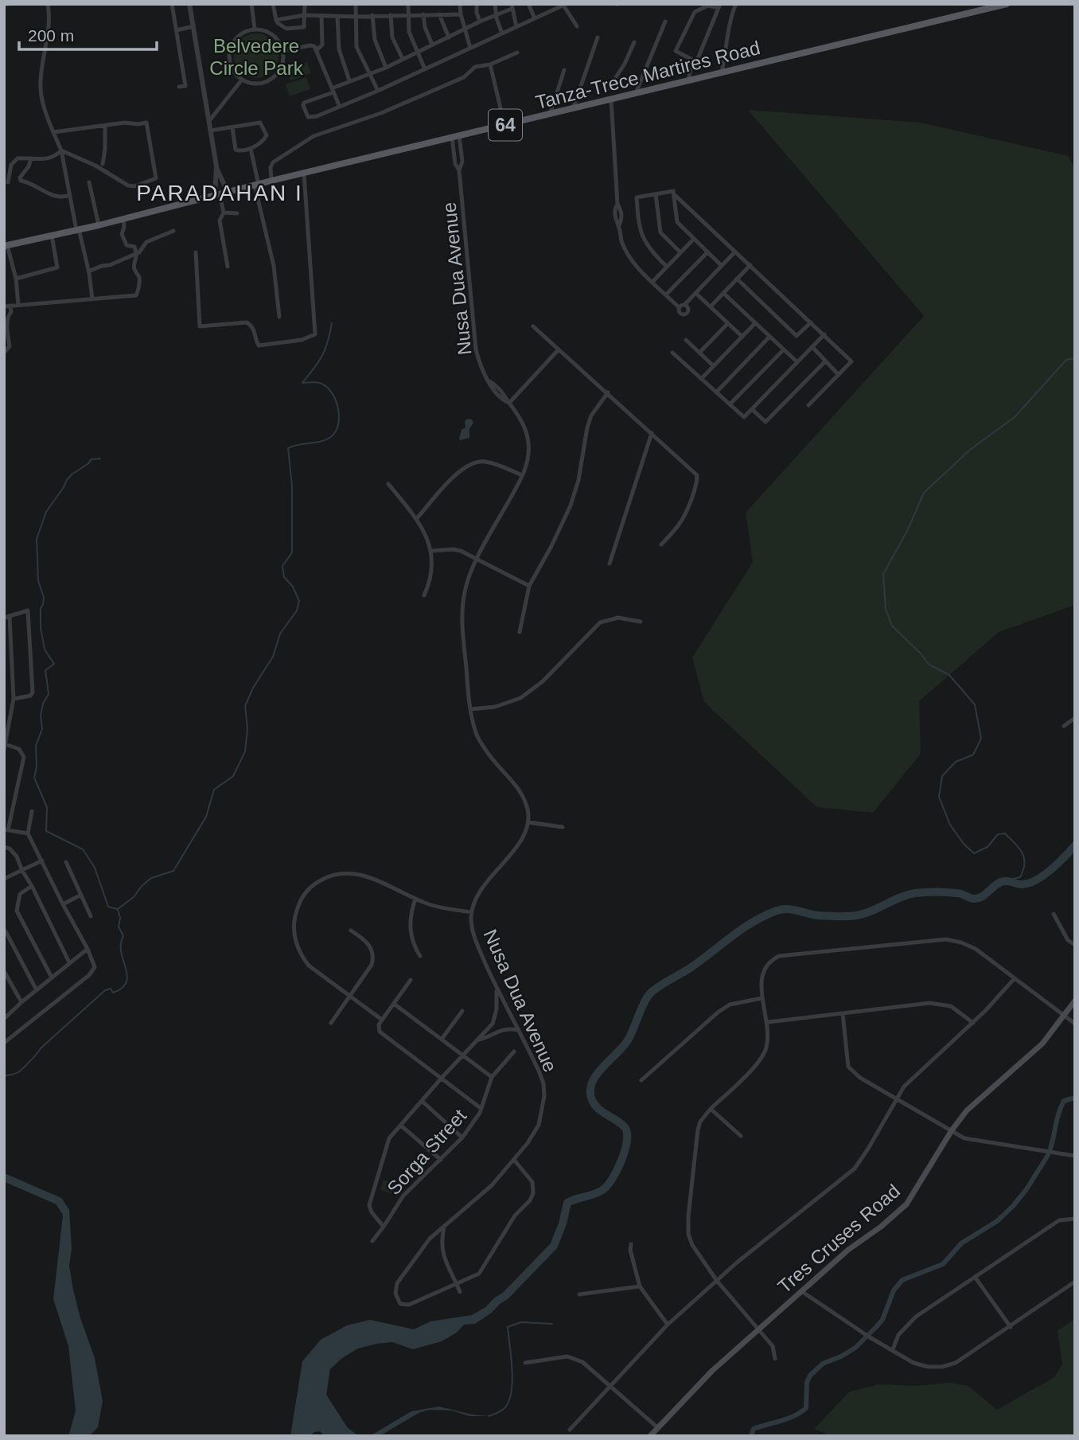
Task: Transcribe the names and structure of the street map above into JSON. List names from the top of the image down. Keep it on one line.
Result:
{"streets":{"main road":["Tanza-Trece Martires Road","64","Tres Cruses Road"],"street":["Nusa Dua Avenue","Sorga Street"]},"crossings":[["Tanza-Trece Martires Road","Nusa Dua Avenue"]],"districts":["PARADAHAN I"],"parks":["Belvedere Circle Park"],"scale_bar":"200 m"}
